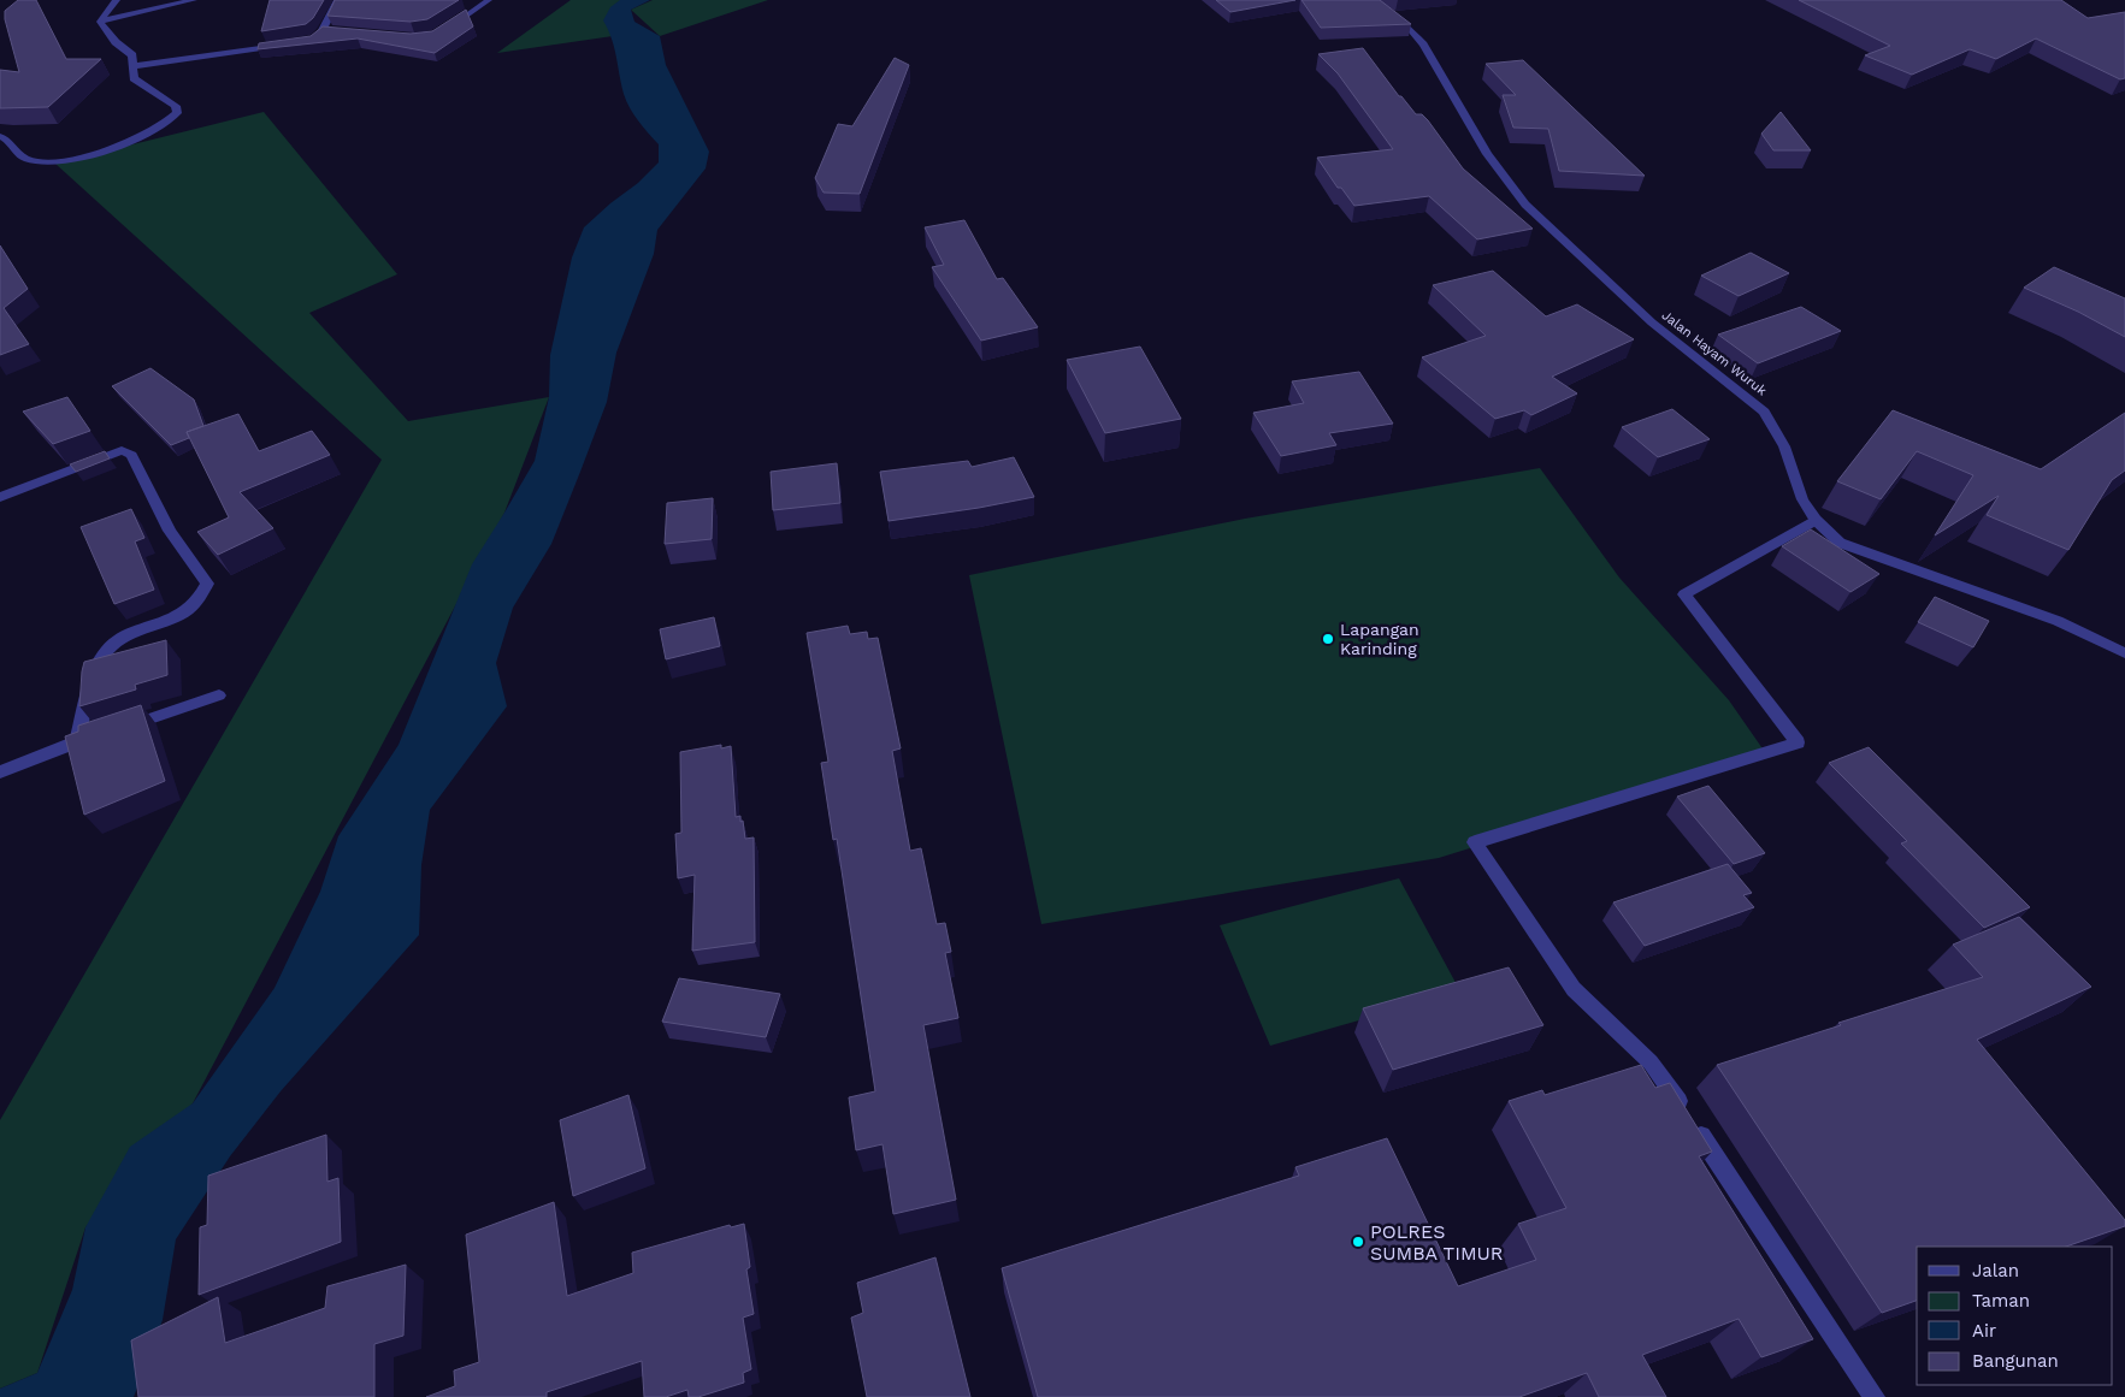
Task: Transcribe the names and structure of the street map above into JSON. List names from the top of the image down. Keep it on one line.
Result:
{"streets":{"street":["Jalan Hayam Wuruk"]},"places":["Lapangan Karinding","POLRES SUMBA TIMUR"],"legend":["Jalan","Taman","Air","Bangunan"]}
